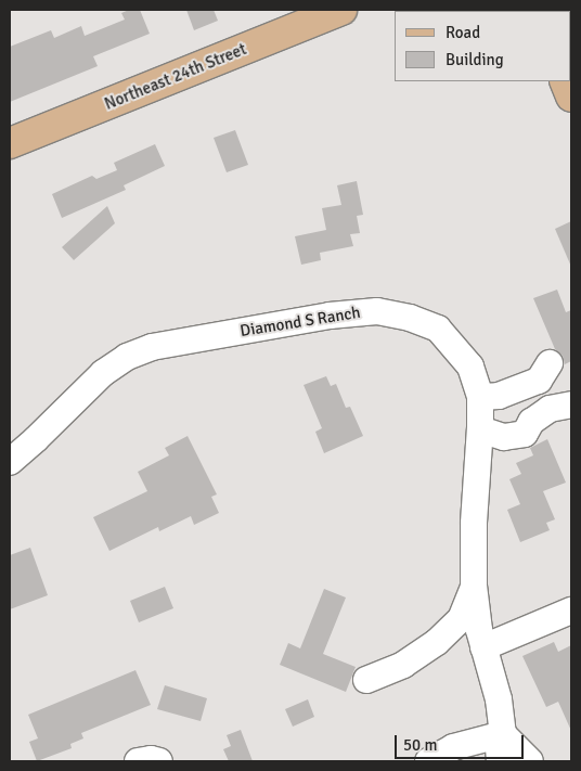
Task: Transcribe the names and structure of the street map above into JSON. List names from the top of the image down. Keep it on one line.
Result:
{"streets":{"main road":["Northeast 24th Street"],"street":["Diamond S Ranch"]},"legend":["Road","Building"],"scale_bar":"50 m"}
